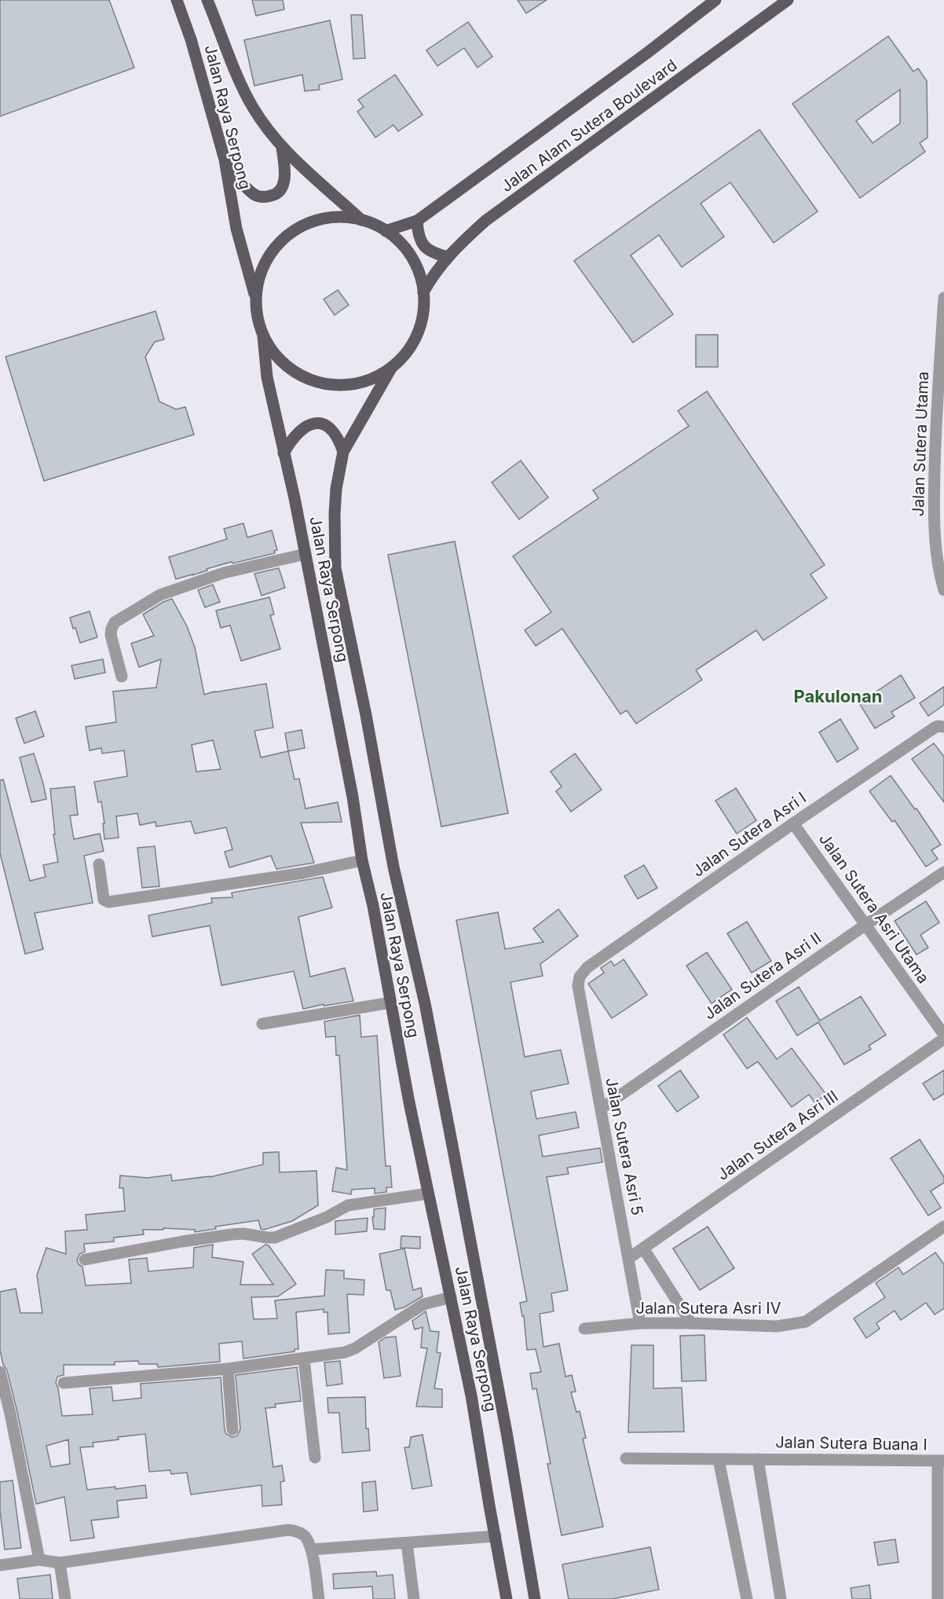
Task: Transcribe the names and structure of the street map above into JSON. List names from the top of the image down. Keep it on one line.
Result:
{"streets":{"main road":["Jalan Raya Serpong","Jalan Alam Sutera Boulevard"],"street":["Jalan Sutera Utama","Jalan Sutera Asri I","Jalan Sutera Asri Utama","Jalan Sutera Asri II","Jalan Sutera Asri III","Jalan Sutera Asri 5","Jalan Sutera Asri IV","Jalan Sutera Buana I"]},"crossings":[["Jalan Raya Serpong","Jalan Alam Sutera Boulevard"],["Jalan Sutera Asri I","Jalan Sutera Asri Utama"],["Jalan Sutera Asri I","Jalan Sutera Asri 5"],["Jalan Sutera Asri Utama","Jalan Sutera Asri II"],["Jalan Sutera Asri Utama","Jalan Sutera Asri III"],["Jalan Sutera Asri II","Jalan Sutera Asri 5"],["Jalan Sutera Asri III","Jalan Sutera Asri 5"],["Jalan Sutera Asri 5","Jalan Sutera Asri IV"]],"districts":["Pakulonan"]}
